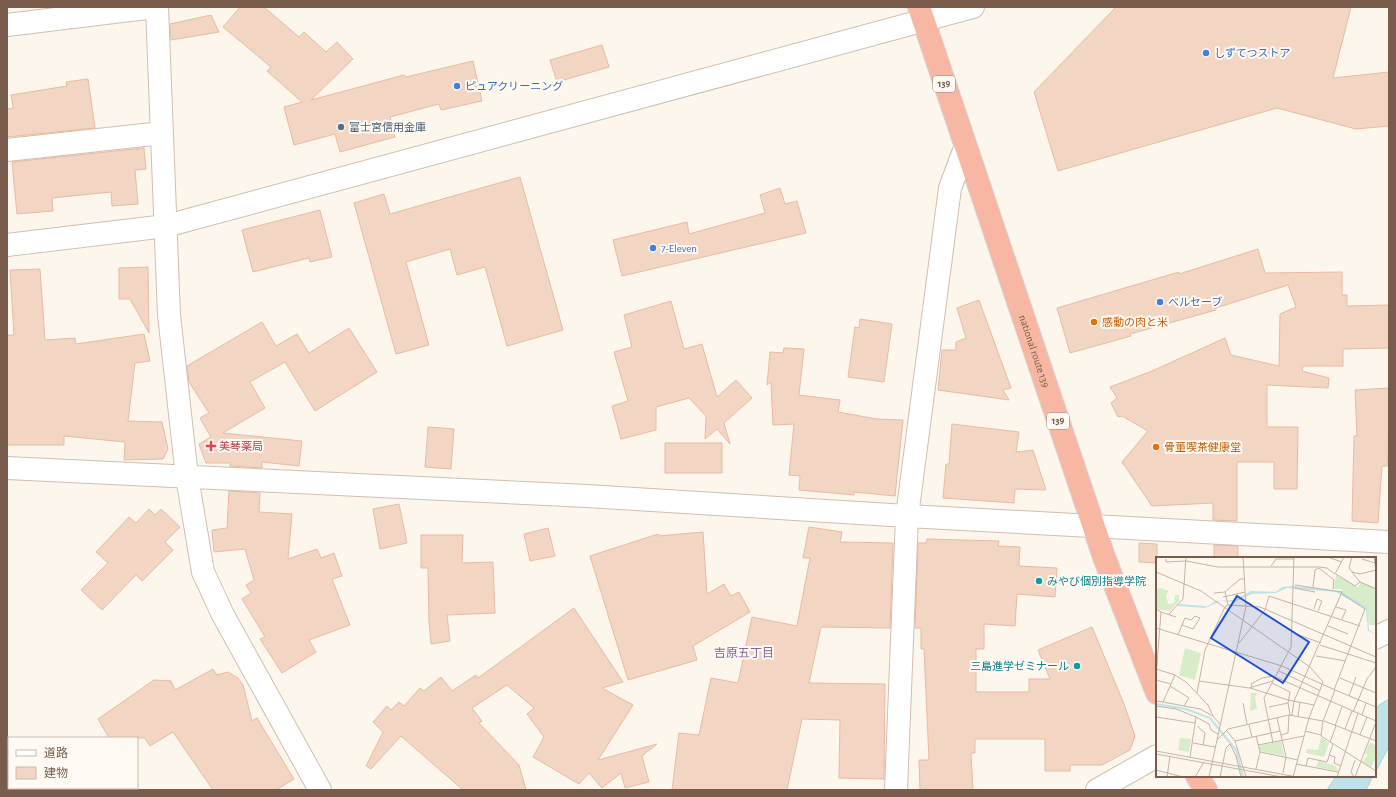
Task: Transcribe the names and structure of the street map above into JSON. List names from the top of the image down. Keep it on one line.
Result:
{"streets":{"highway":["139","national route 139"]},"districts":["吉原五丁目"],"places":{"other":["しずてつストア","ピュアクリーニング","富士宮信用金庫","7-Eleven","ベルセーブ","感動の肉と米","骨董喫茶健康堂","みやび個別指導学院","三島進学ゼミナール"],"health":["美琴薬局"]},"legend":["道路","建物"]}
